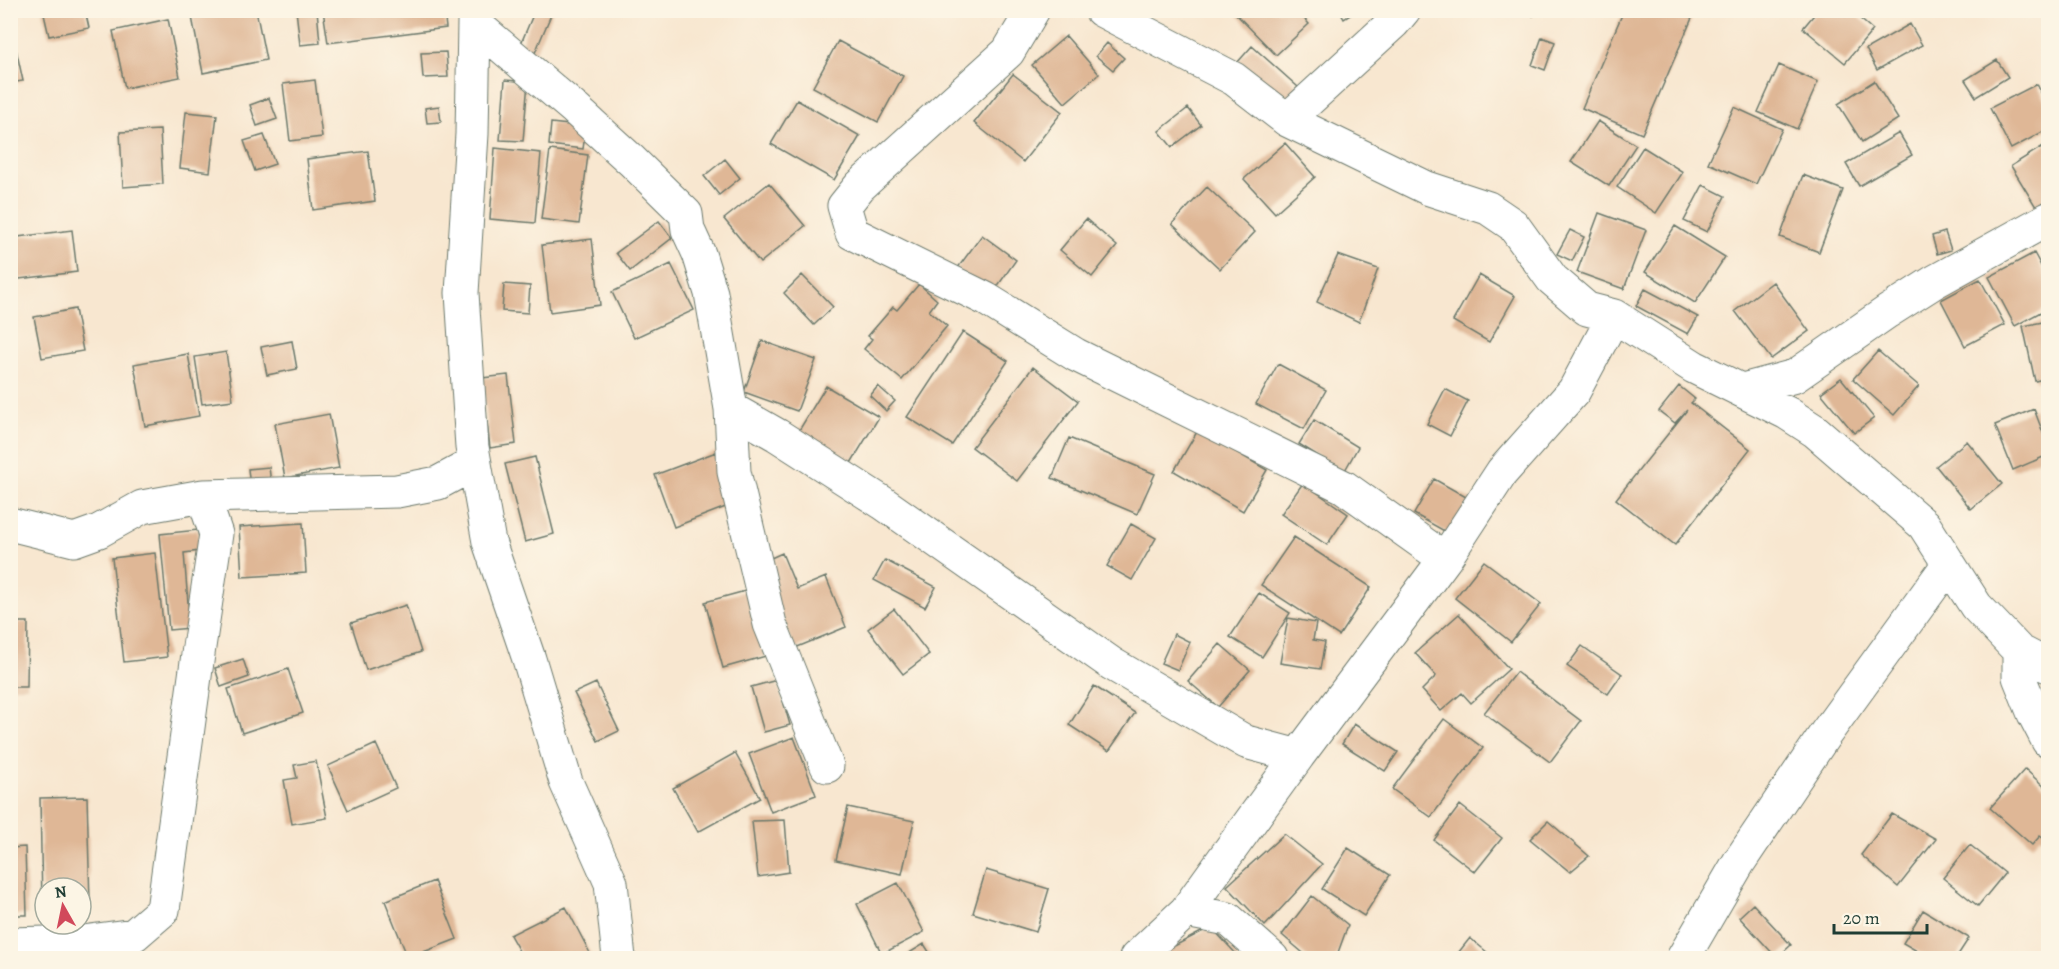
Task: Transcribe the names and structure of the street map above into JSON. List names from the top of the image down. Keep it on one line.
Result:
{"scale_bar":"20 m","north":"top"}
